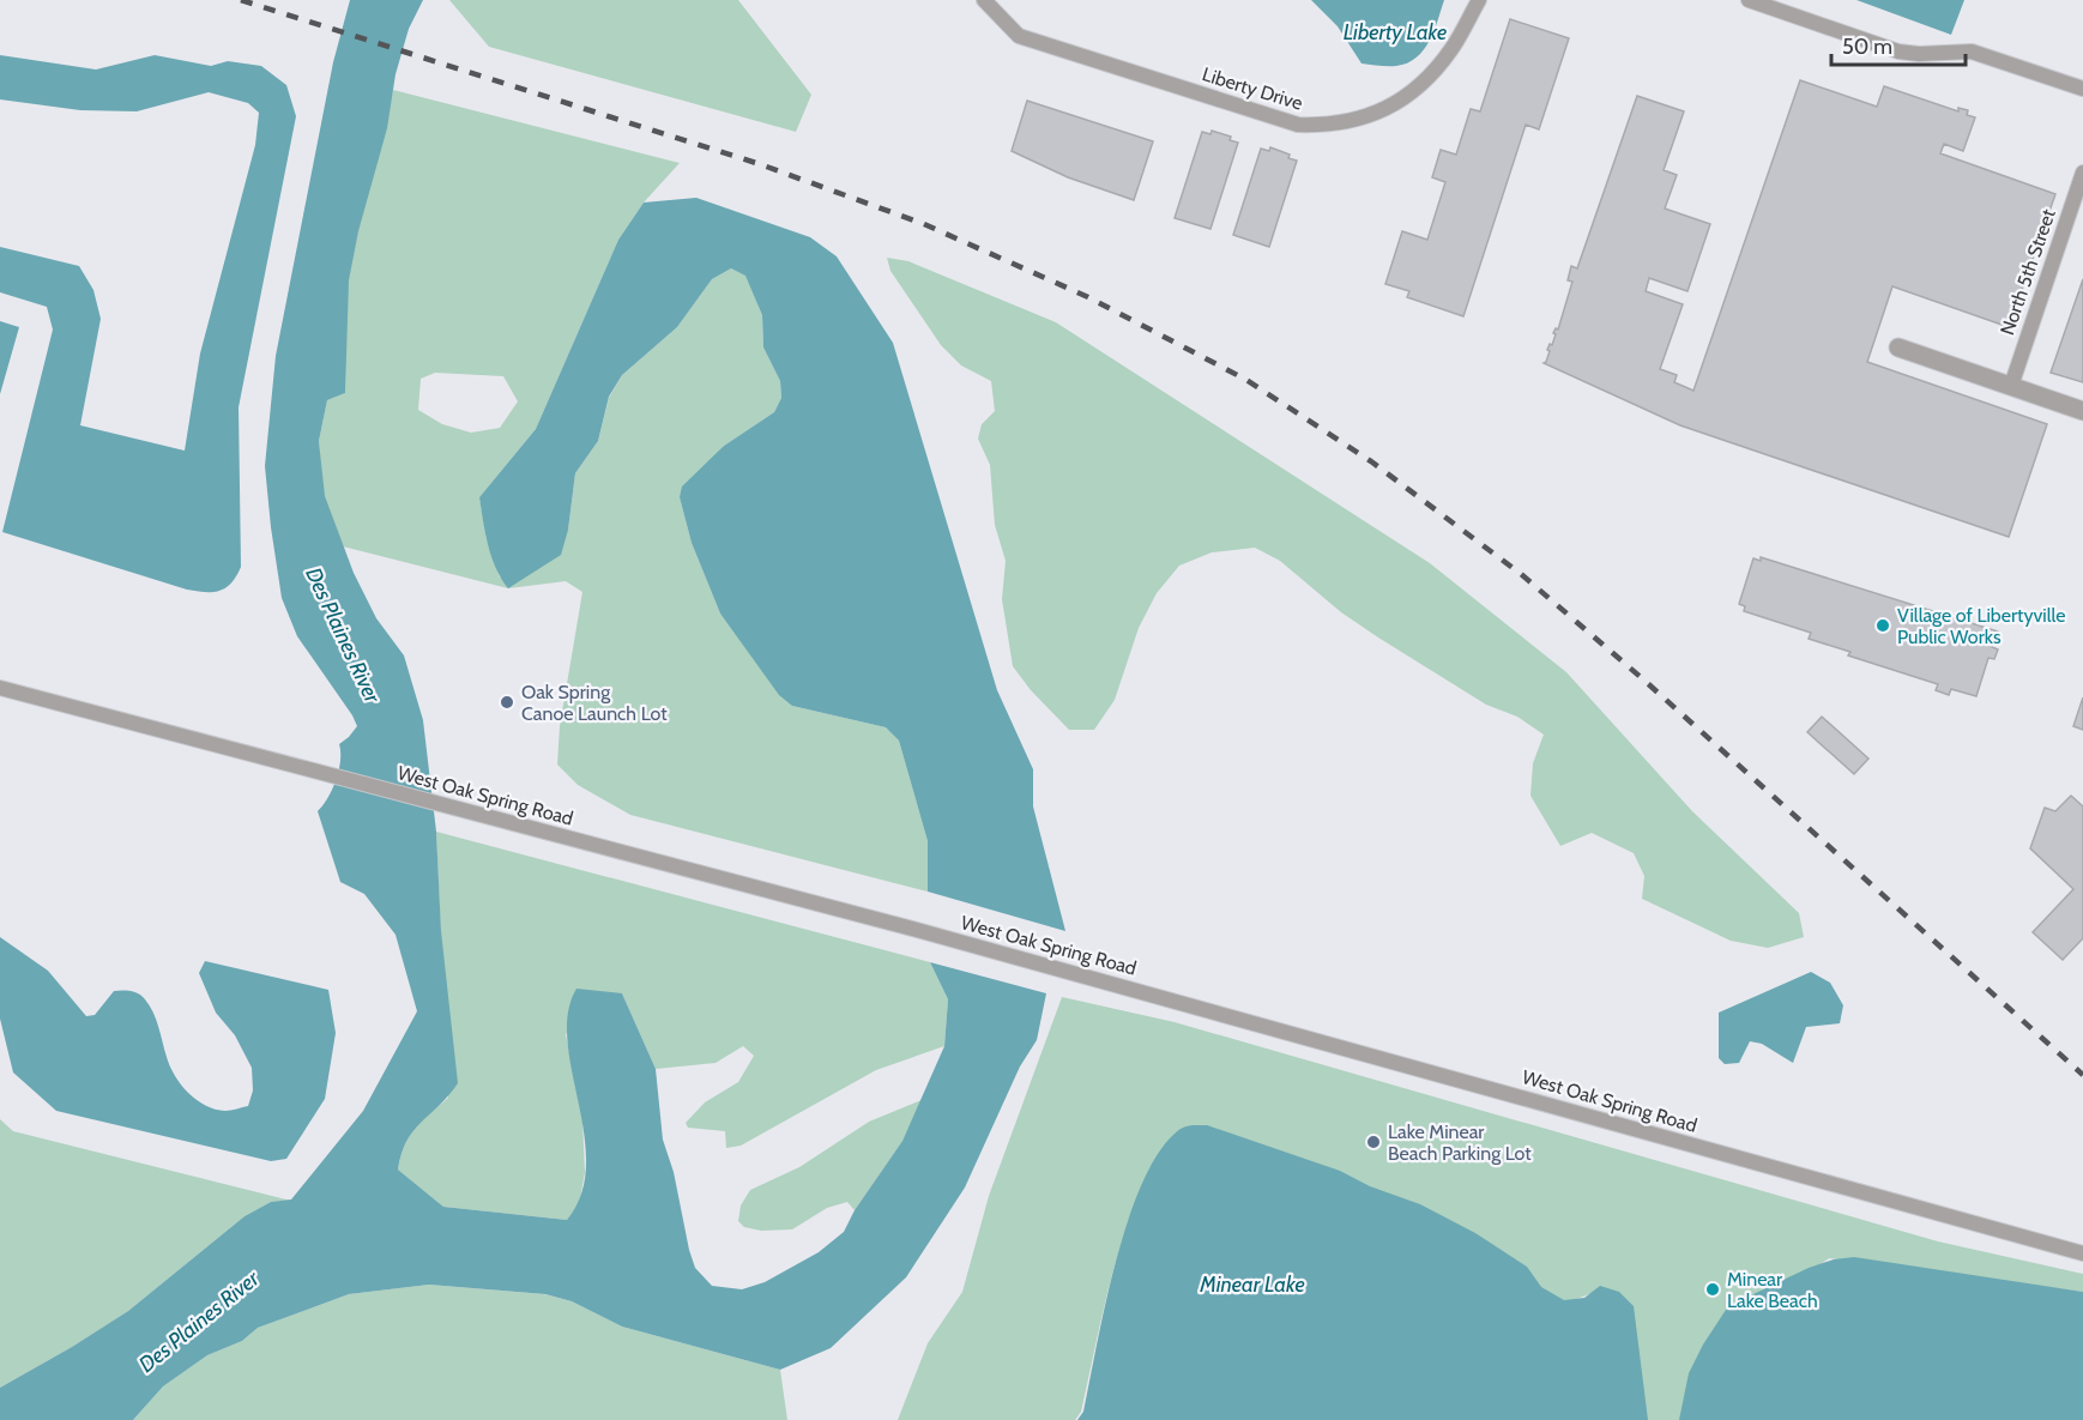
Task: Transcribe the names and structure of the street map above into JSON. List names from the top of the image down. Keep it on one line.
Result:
{"streets":{"street":["Liberty Drive","North 5th Street","West Oak Spring Road"]},"water":["Liberty Lake","Des Plaines River","Minear Lake"],"places":["Village of Libertyville Public Works","Oak Spring Canoe Launch Lot","Lake Minear Beach Parking Lot","Minear Lake Beach"],"scale_bar":"50 m"}
